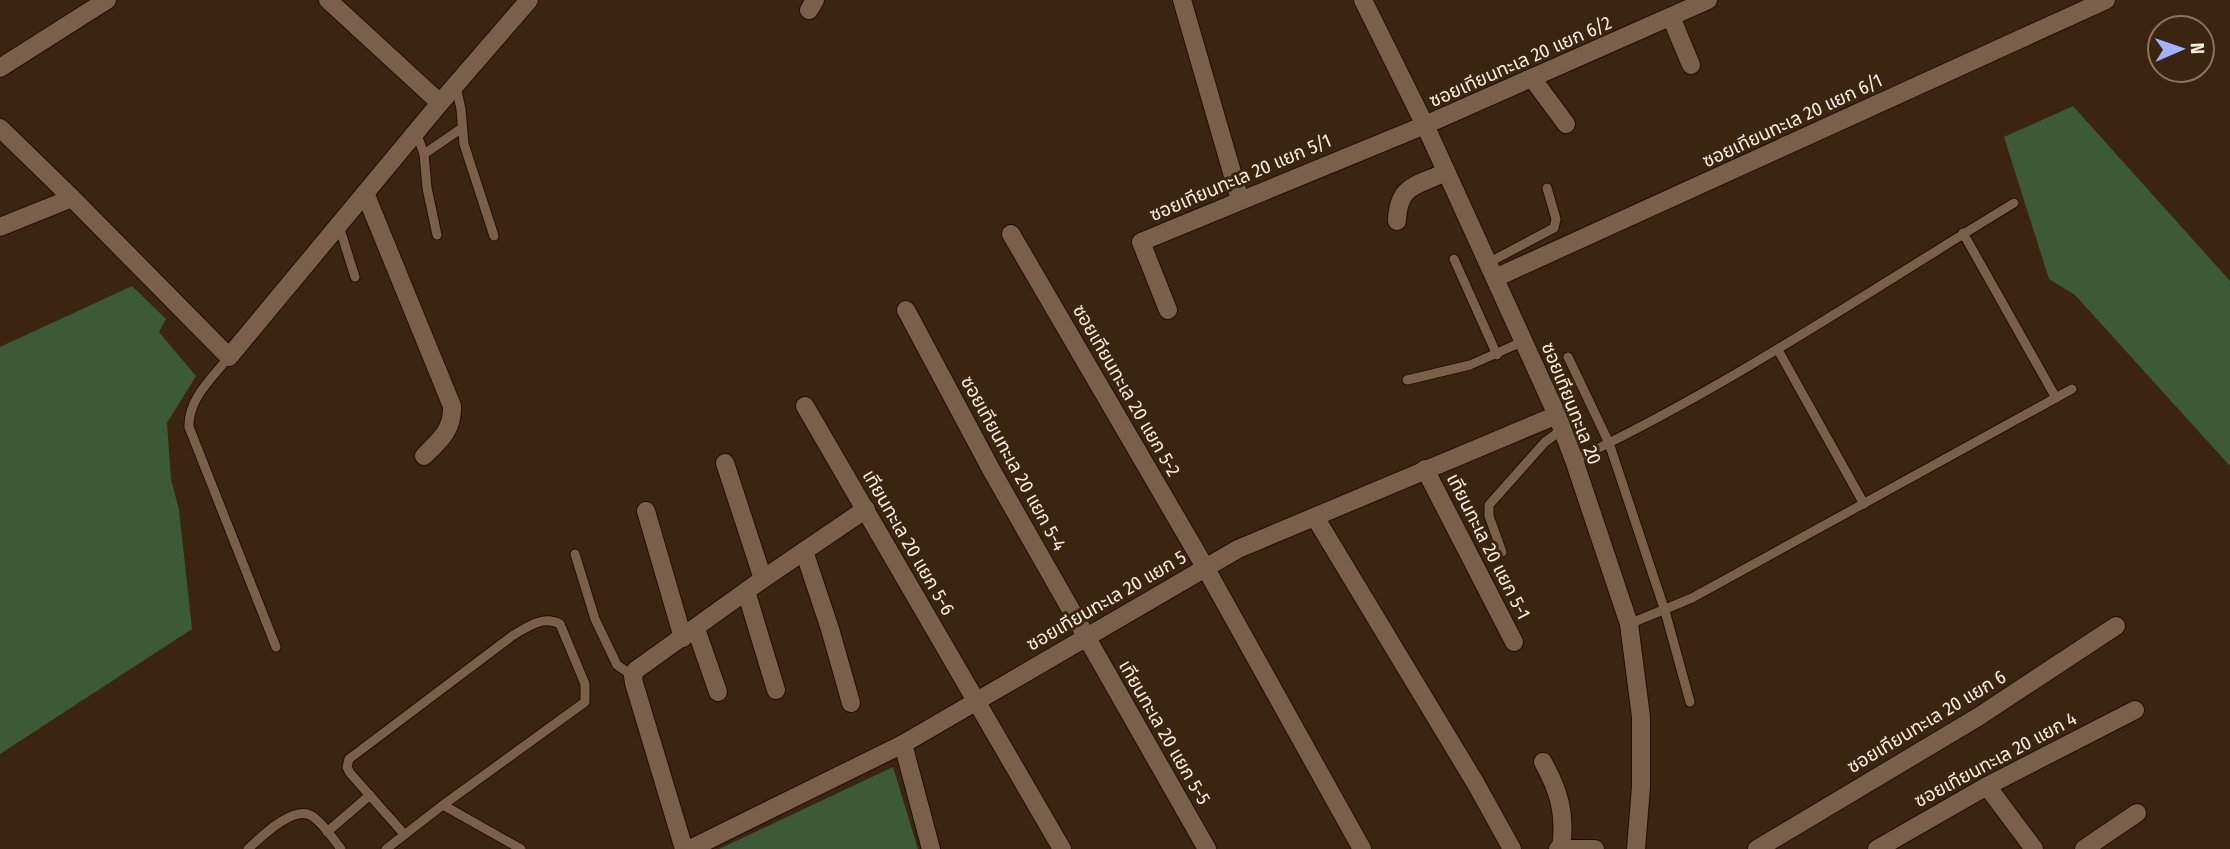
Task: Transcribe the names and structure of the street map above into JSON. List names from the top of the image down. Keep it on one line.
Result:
{"streets":{"street":["ซอยเทียนทะเล 20 แยก 6/2","ซอยเทียนทะเล 20 แยก 6/1","ซอยเทียนทะเล 20 แยก 5/1","ซอยเทียนทะเล 20 แยก 5-2","ซอยเทียนทะเล 20","ซอยเทียนทะเล 20 แยก 5-4","เทียนทะเล 20 แยก 5-6","เทียนทะเล 20 แยก 5-1","ซอยเทียนทะเล 20 แยก 5","ซอยเทียนทะเล 20 แยก 6","เทียนทะเล 20 แยก 5-5","ซอยเทียนทะเล 20 แยก 4"]},"crossings":[["ซอยเทียนทะเล 20 แยก 6/2","ซอยเทียนทะเล 20 แยก 5/1"],["ซอยเทียนทะเล 20 แยก 6/2","ซอยเทียนทะเล 20"],["ซอยเทียนทะเล 20 แยก 6/1","ซอยเทียนทะเล 20"],["ซอยเทียนทะเล 20 แยก 5/1","ซอยเทียนทะเล 20"],["ซอยเทียนทะเล 20 แยก 5-2","ซอยเทียนทะเล 20 แยก 5"],["ซอยเทียนทะเล 20","ซอยเทียนทะเล 20 แยก 5"],["ซอยเทียนทะเล 20 แยก 5-4","ซอยเทียนทะเล 20 แยก 5"],["ซอยเทียนทะเล 20 แยก 5-4","เทียนทะเล 20 แยก 5-5"],["เทียนทะเล 20 แยก 5-6","ซอยเทียนทะเล 20 แยก 5"],["เทียนทะเล 20 แยก 5-1","ซอยเทียนทะเล 20 แยก 5"],["ซอยเทียนทะเล 20 แยก 5","เทียนทะเล 20 แยก 5-5"]],"north":"right"}
